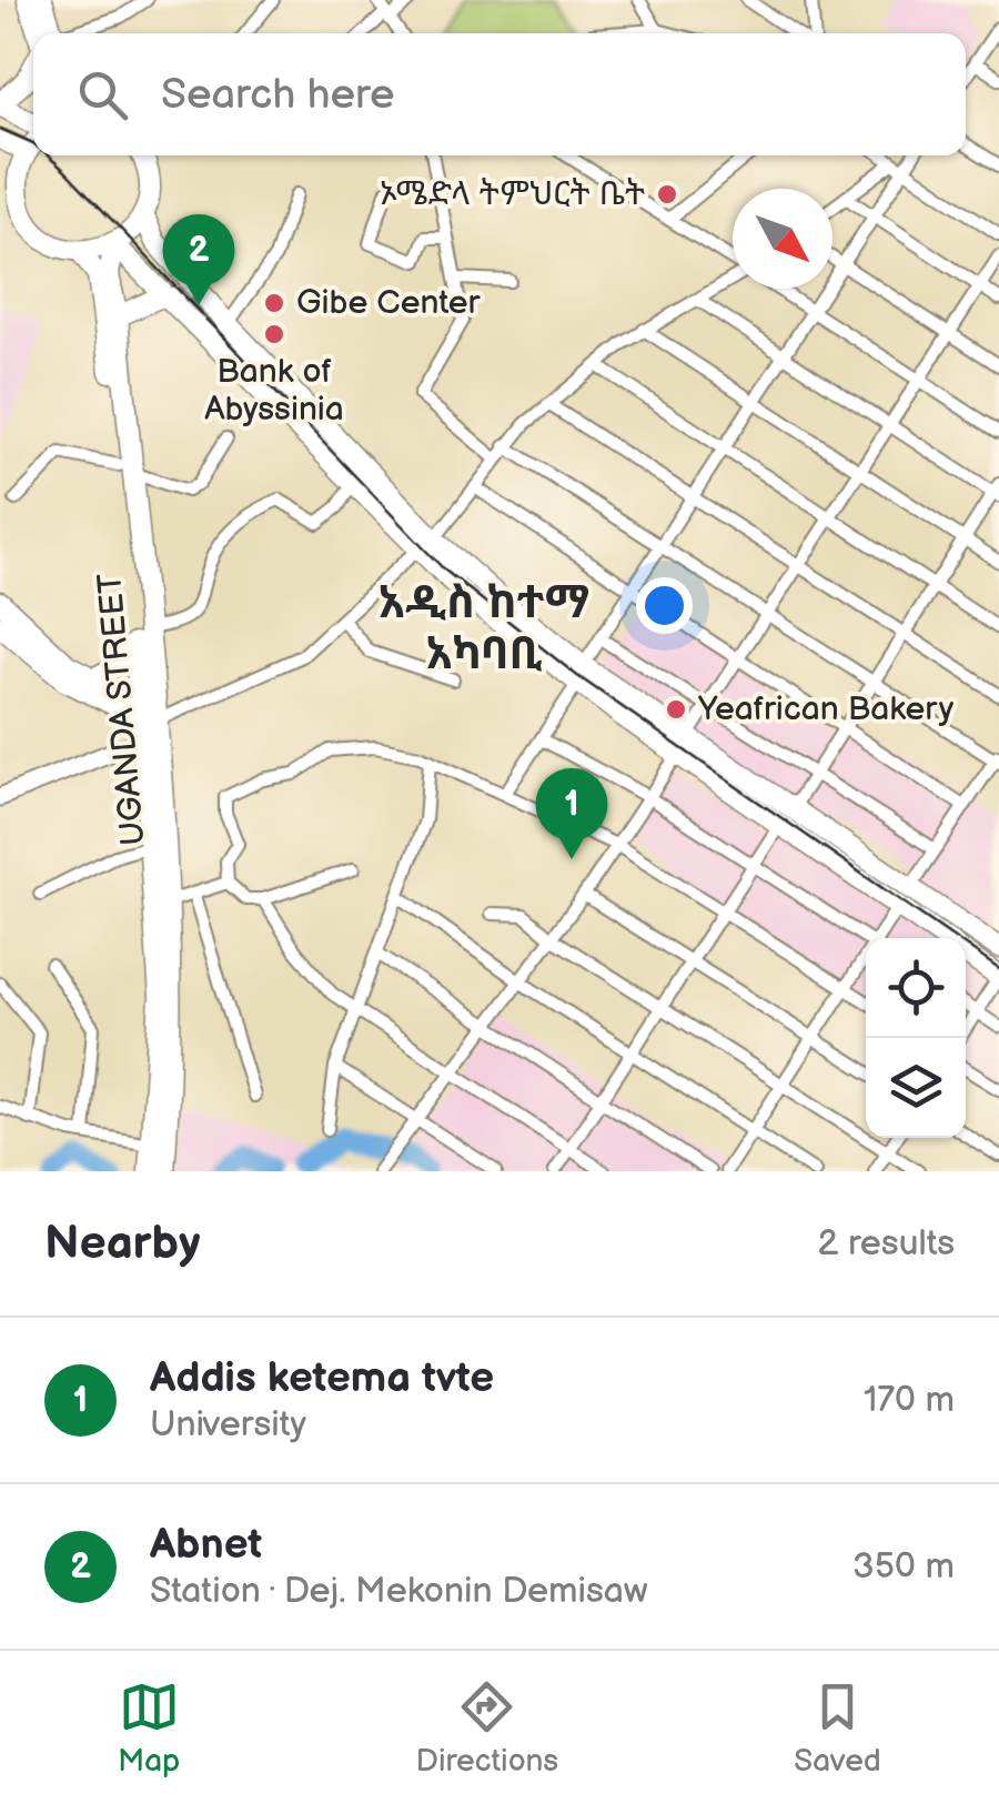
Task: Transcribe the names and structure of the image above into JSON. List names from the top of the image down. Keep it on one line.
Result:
{"streets":{"main road":["UGANDA STREET"]},"districts":["አዲስ ከተማ አካባቢ"],"places":["ኦሜድላ ትምህርት ቤት","Gibe Center","Bank of Abyssinia","Yeafrican Bakery"],"north":"bottom right","page":{"search":"Search here","pins":["2","1"],"heading":["Nearby","2 results"],"list":[{"mark":"1","name":"Addis ketema tvte","note":"University","value":"170 m"},{"mark":"2","name":"Abnet","note":"Station · Dej. Mekonin Demisaw","value":"350 m"}],"nav":["Map","Directions","Saved"]}}
